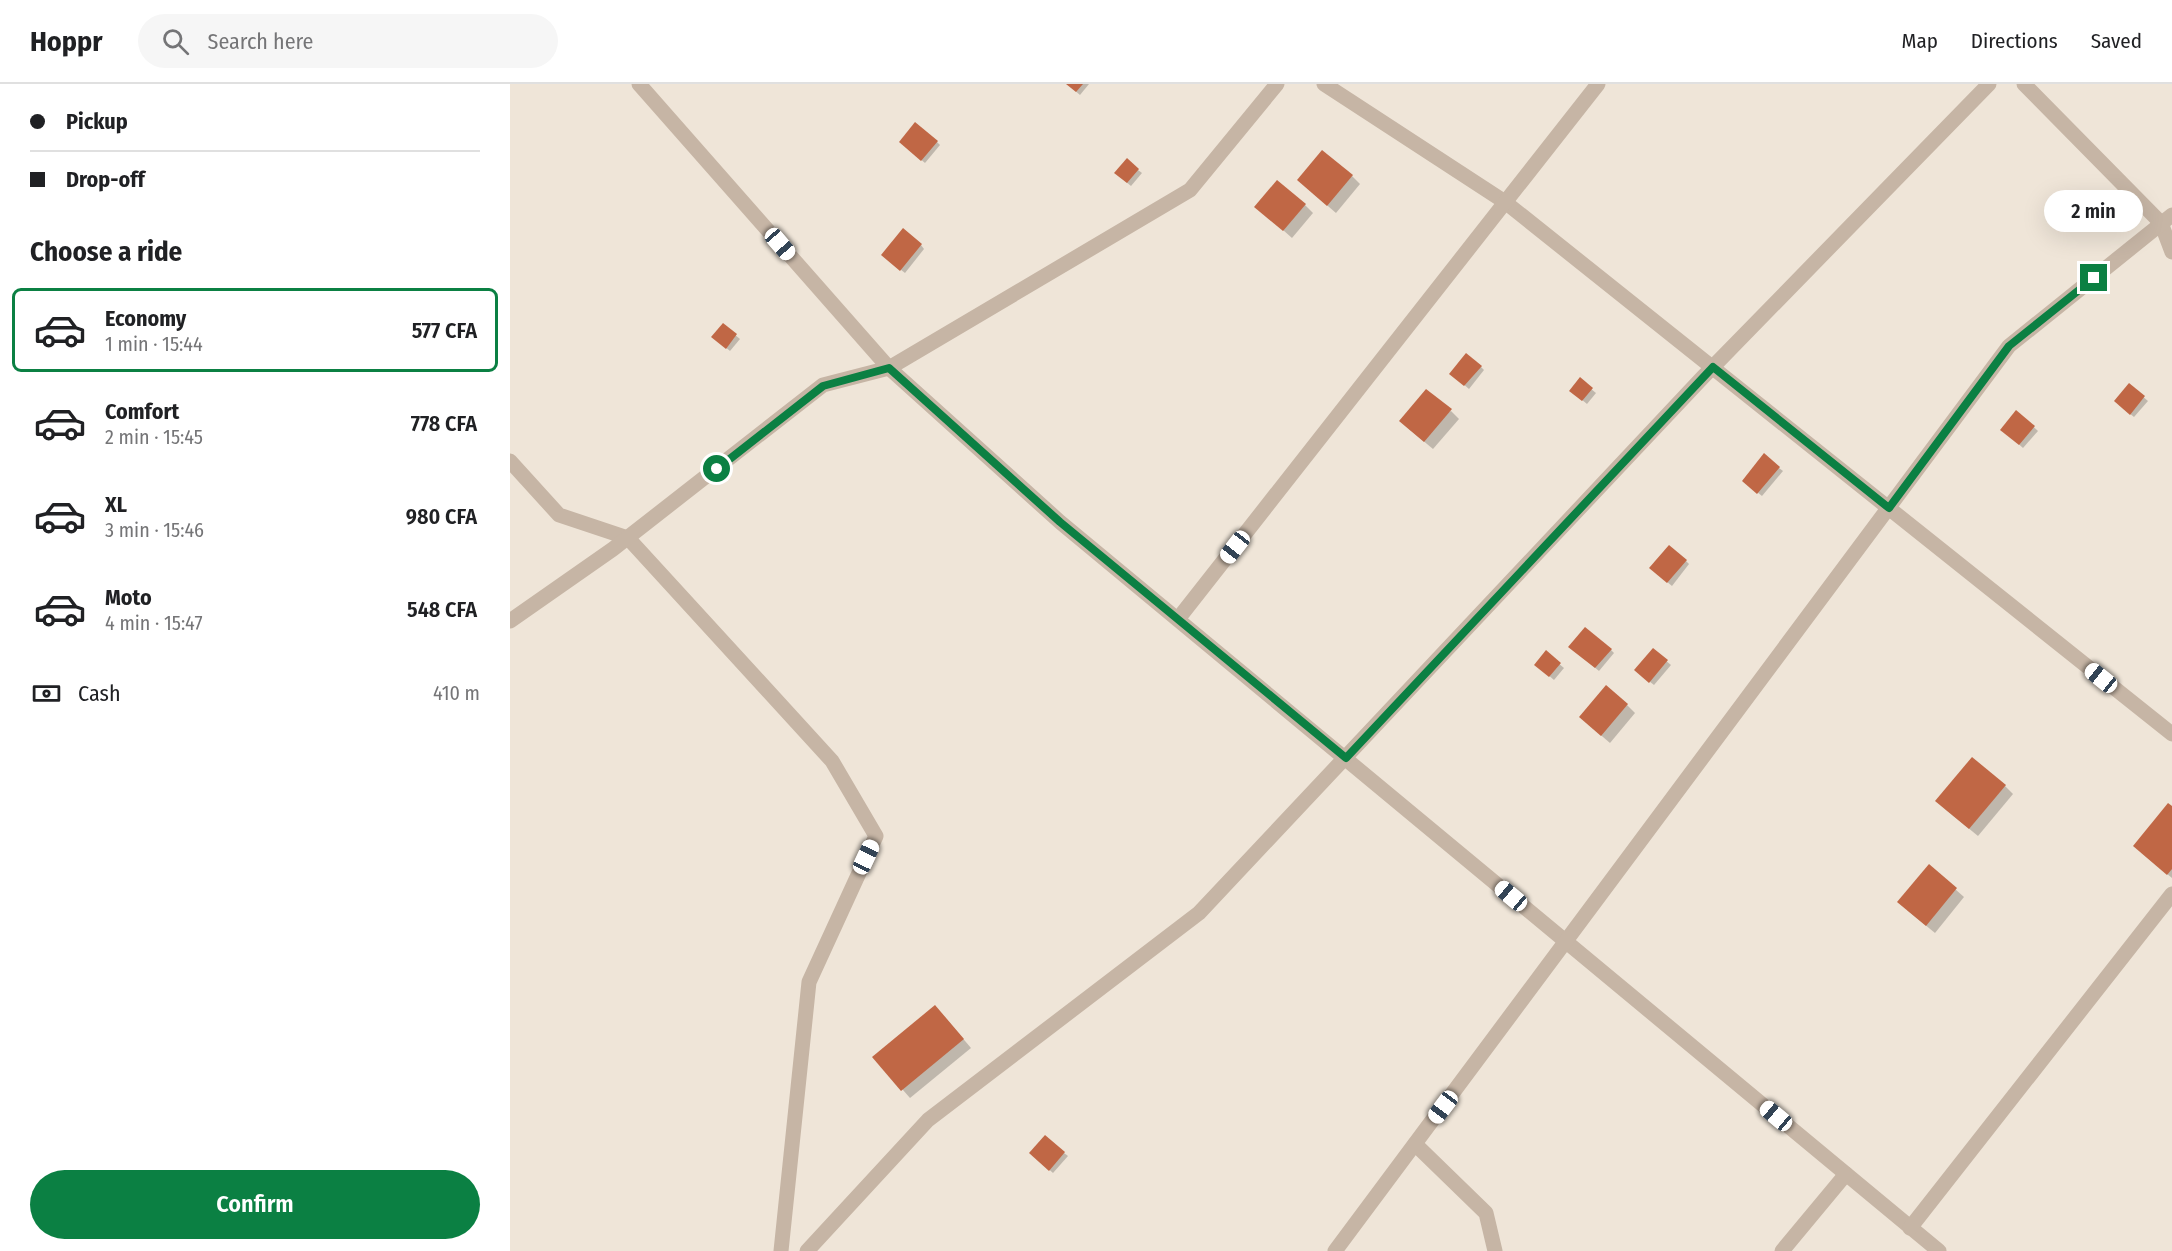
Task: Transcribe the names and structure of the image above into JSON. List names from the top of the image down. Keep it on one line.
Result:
{"page":{"header":"Hoppr","search":"Search here","nav":["Map","Directions","Saved"],"banner":["Pickup","Drop-off"],"bubble":"2 min","heading":"Choose a ride","list":[{"name":"Economy","note":"1 min · 15:44","value":"577 CFA"},{"name":"Comfort","note":"2 min · 15:45","value":"778 CFA"},{"name":"XL","note":"3 min · 15:46","value":"980 CFA"},{"name":"Moto","note":"4 min · 15:47","value":"548 CFA"}],"pay":["Cash","410 m"],"buttons":"Confirm"}}
